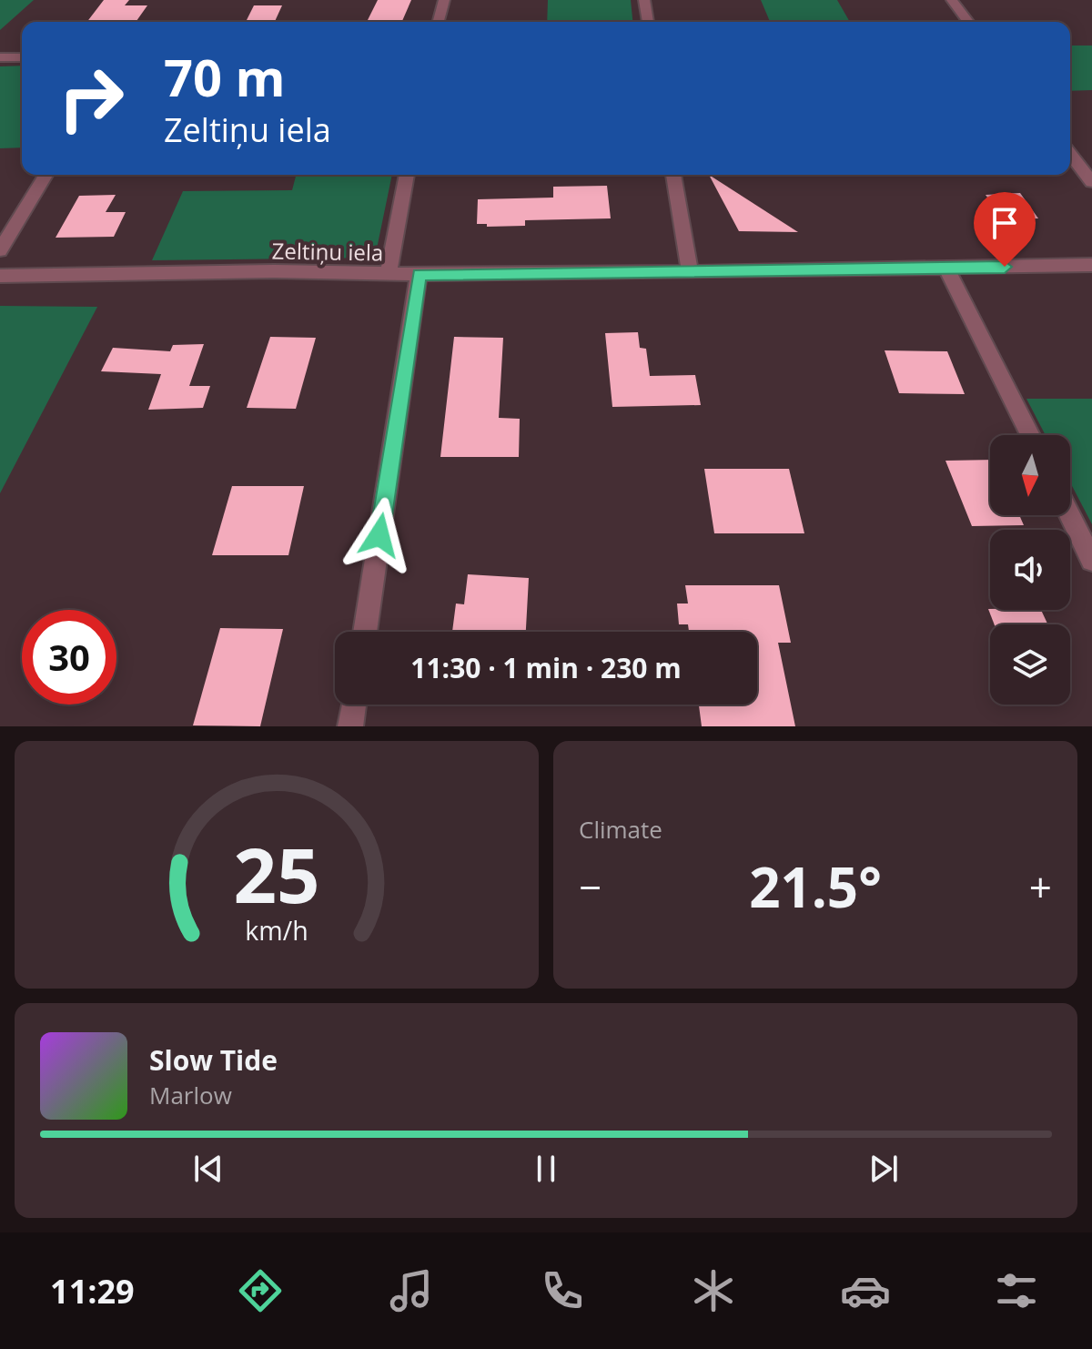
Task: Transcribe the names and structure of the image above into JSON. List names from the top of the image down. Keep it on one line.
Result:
{"streets":{"street":["Zeltiņu iela"]},"north":"bottom","page":{"turn":["70 m","Zeltiņu iela"],"limit":"30","trip":"11:30 · 1 min · 230 m","tile":"Climate","heat":["−","21.5°","+"],"song":["Slow Tide","Marlow"],"tabs":"11:29","gauge":["25","km/h"]}}
